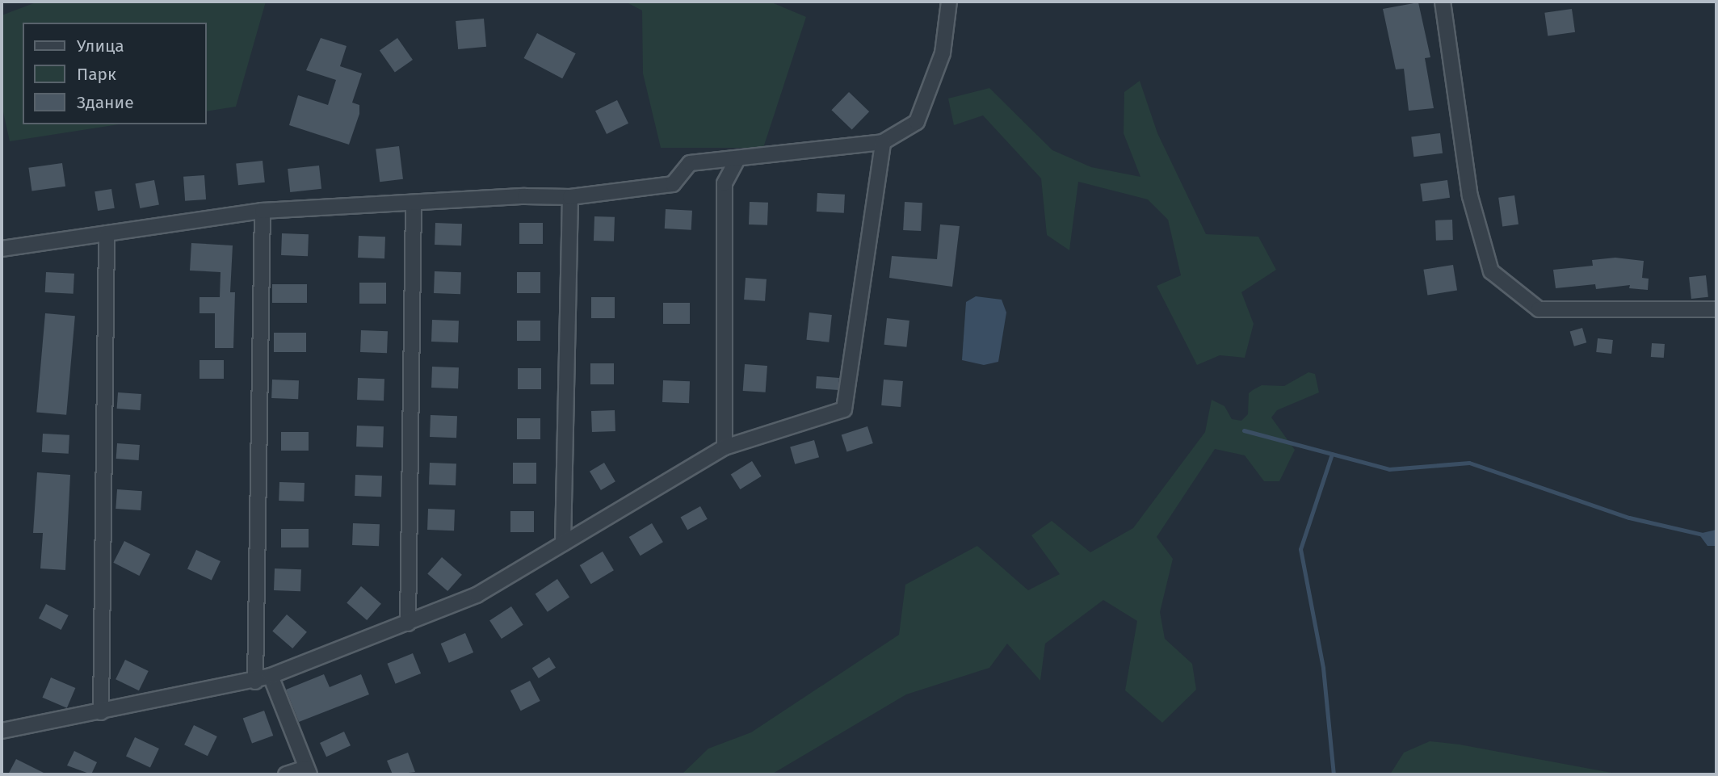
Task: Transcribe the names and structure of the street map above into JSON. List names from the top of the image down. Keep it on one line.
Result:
{"legend":["Улица","Парк","Здание"]}
